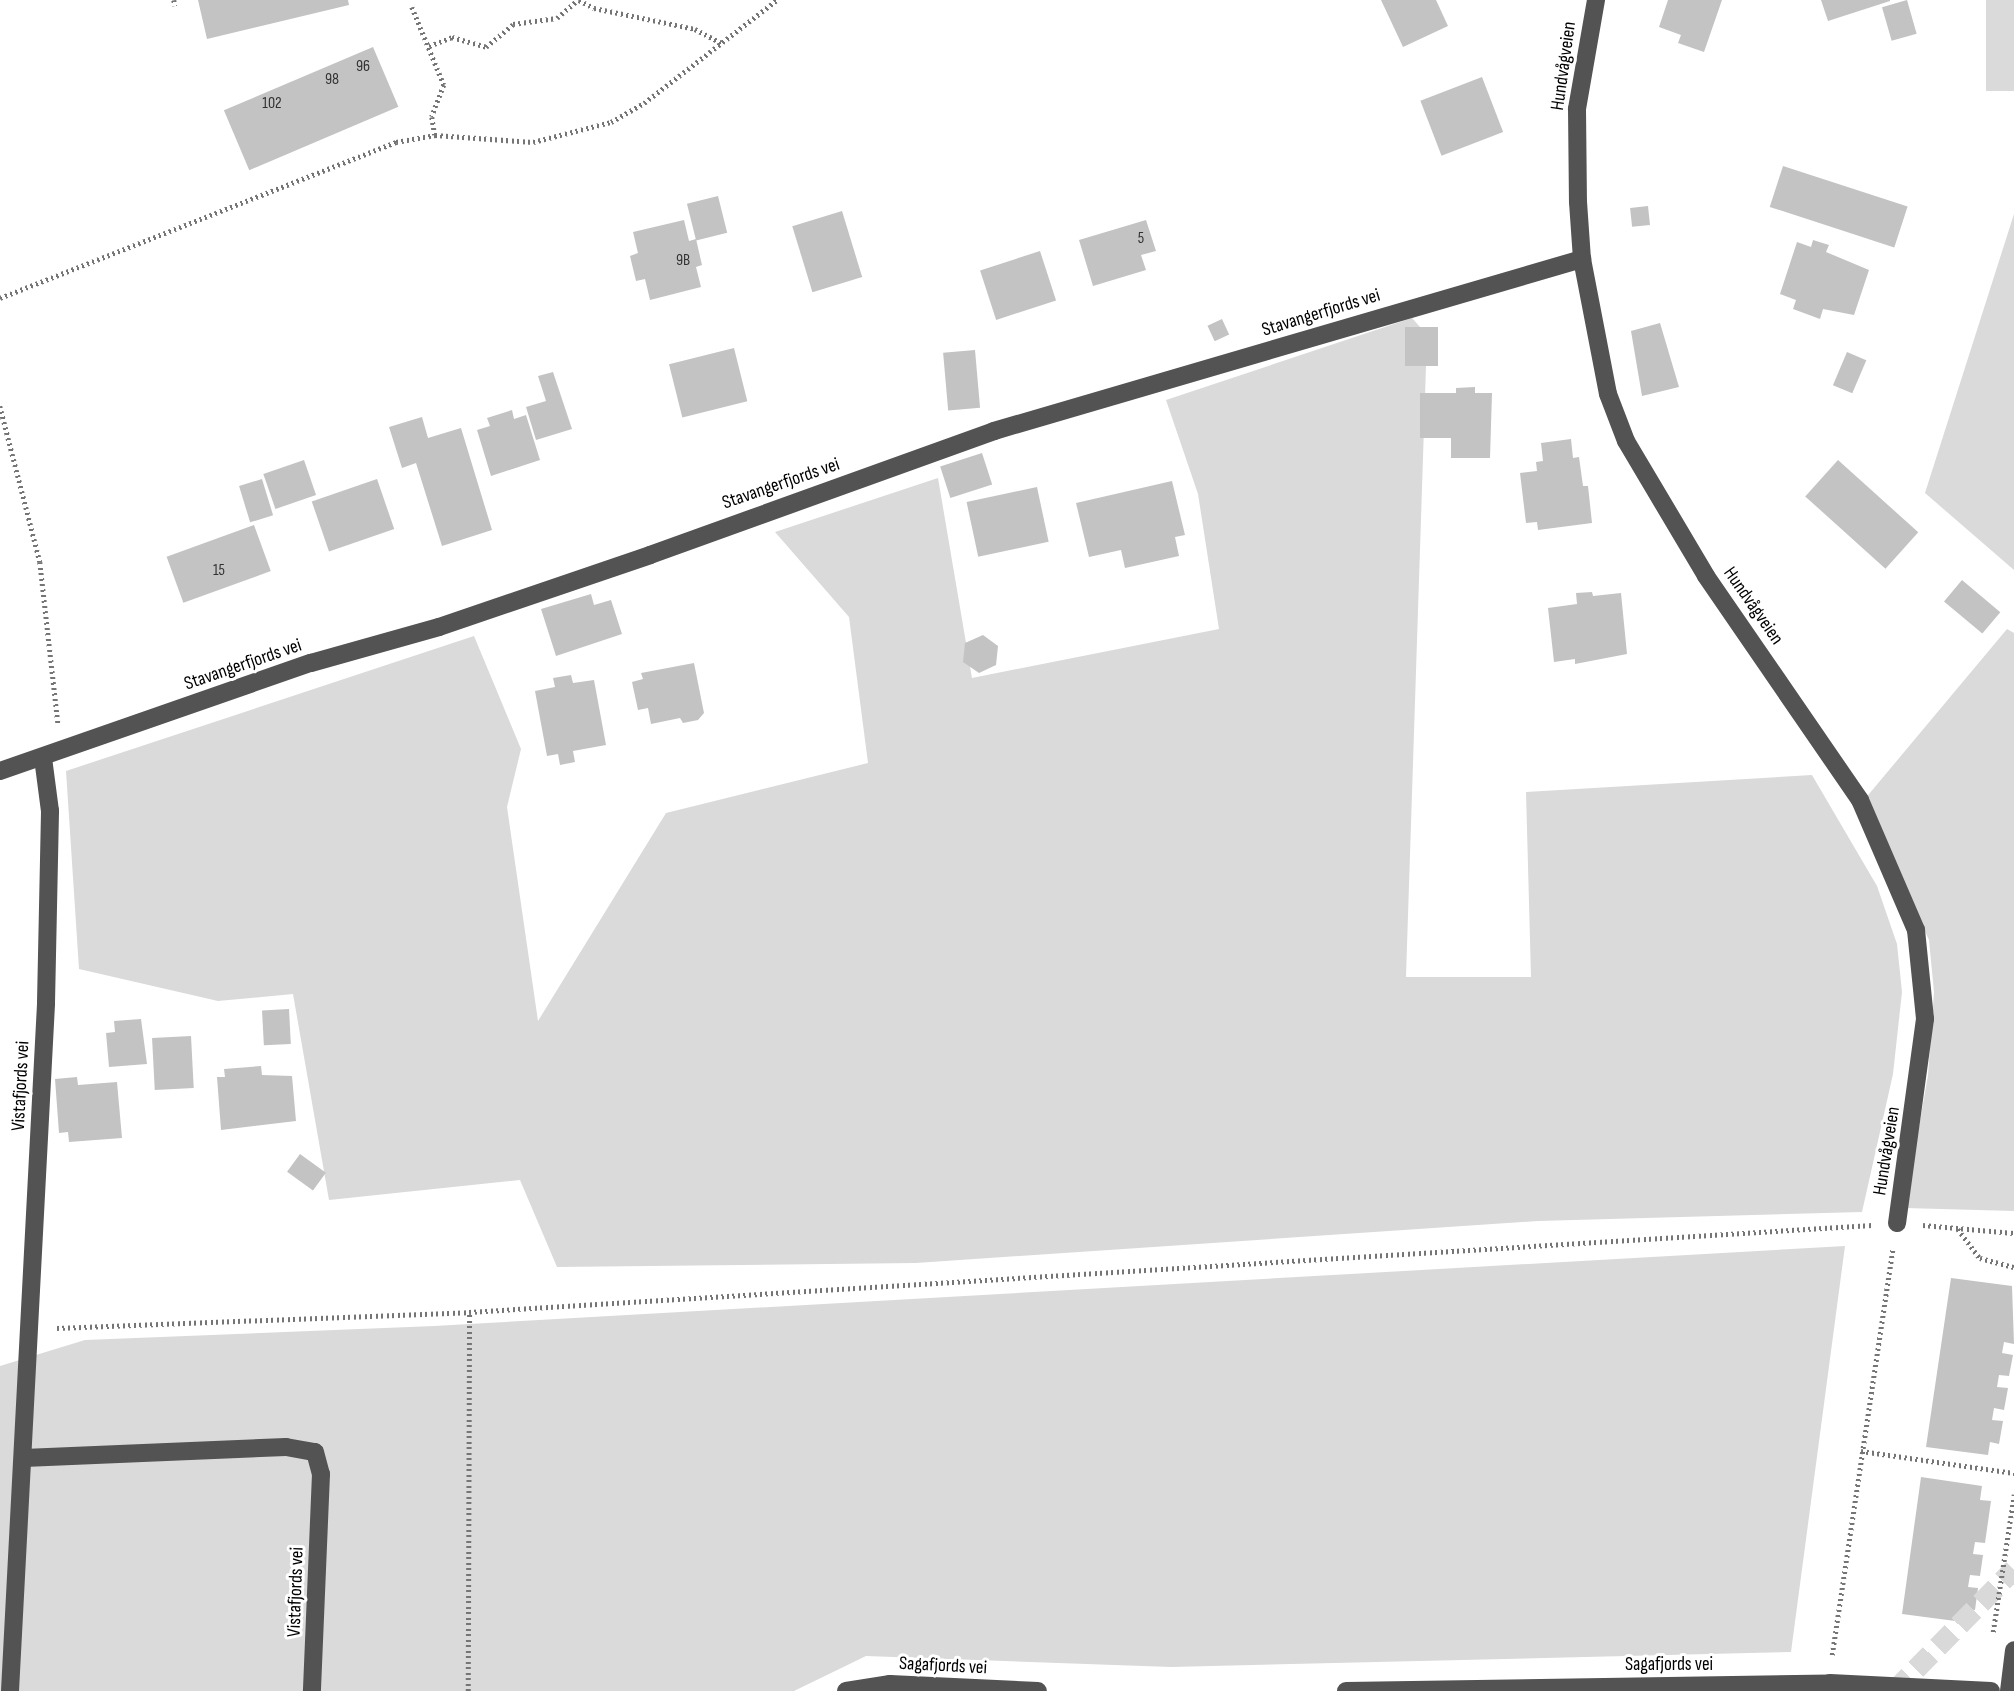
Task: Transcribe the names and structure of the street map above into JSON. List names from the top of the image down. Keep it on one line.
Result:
{"streets":{"street":["Hundvågveien","Stavangerfjords vei","Vistafjords vei","Sagafjords vei"]},"crossings":[["Hundvågveien","Stavangerfjords vei"],["Stavangerfjords vei","Vistafjords vei"]],"house_numbers":["96","98","102","5","9B","15"]}
